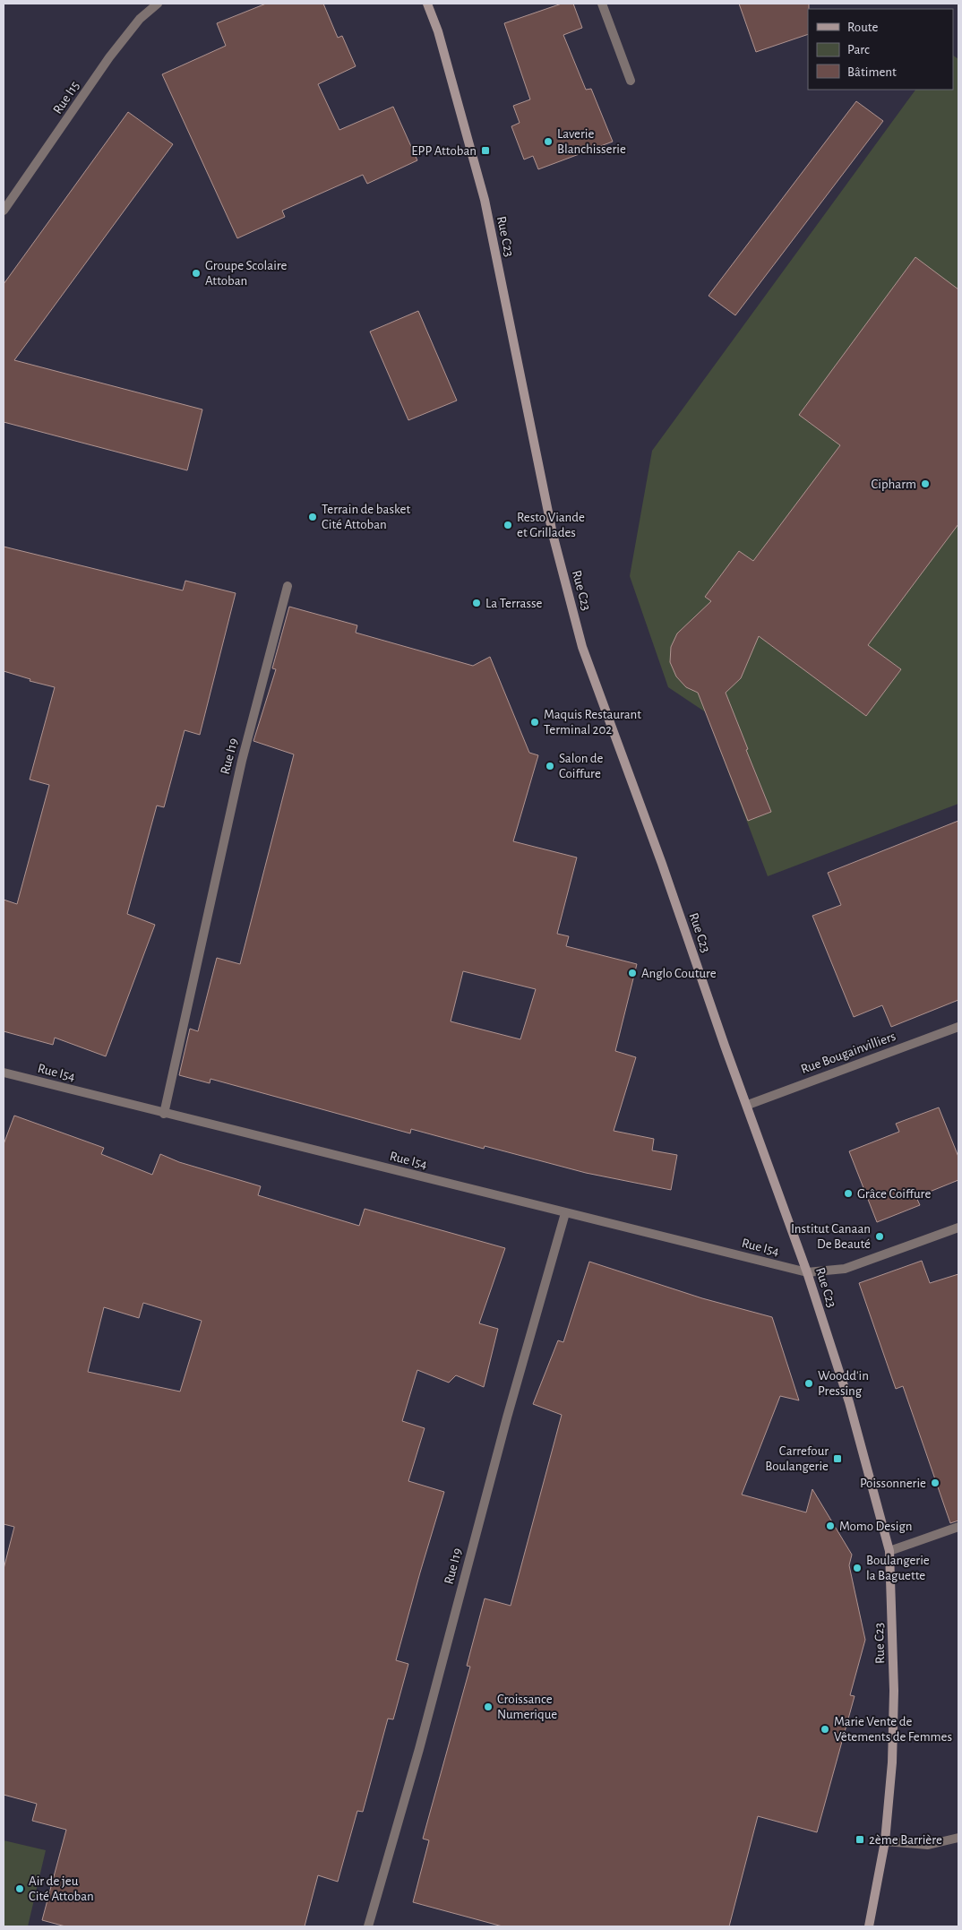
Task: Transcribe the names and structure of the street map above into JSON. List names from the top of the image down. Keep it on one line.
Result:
{"streets":{"street":["Rue I15","Rue C23","Rue I19","Rue Bougainvilliers","Rue I54"]},"crossings":[["Rue C23","Rue Bougainvilliers"],["Rue C23","Rue I54"],["Rue I19","Rue I54"]],"places":{"other":["Laverie Blanchisserie","Groupe Scolaire Attoban","Cipharm","Terrain de basket Cité Attoban","Resto Viande et Grillades","La Terrasse","Maquis Restaurant Terminal 202","Salon de Coiffure","Anglo Couture","Grâce Coiffure","Institut Canaan De Beauté","Woodd'in Pressing","Poissonnerie","Momo Design","Boulangerie la Baguette","Croissance Numerique","Marie Vente de Vêtements de Femmes","Air de jeu Cité Attoban"],"transit":["EPP Attoban","Carrefour Boulangerie","2ème Barrière"]},"legend":["Route","Parc","Bâtiment"]}
